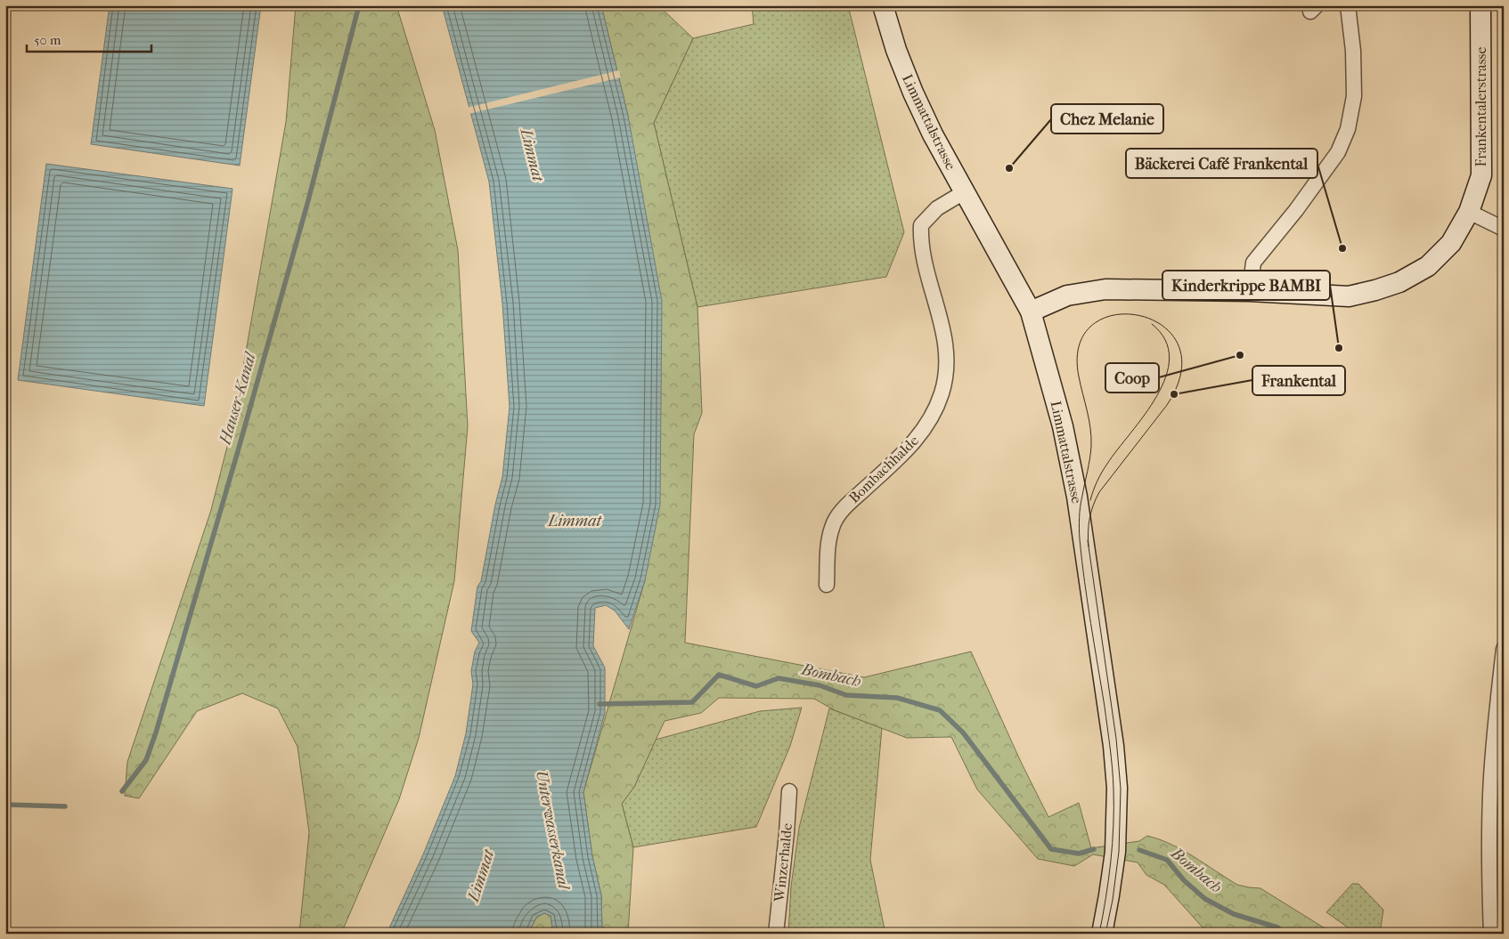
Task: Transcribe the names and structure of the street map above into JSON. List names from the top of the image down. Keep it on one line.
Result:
{"streets":{"main road":["Frankentalerstrasse","Limmattalstrasse"],"street":["Bombachhalde","Winzerhalde"]},"crossings":[["Frankentalerstrasse","Limmattalstrasse"],["Limmattalstrasse","Bombachhalde"]],"water":["Limmat","Hauser-Kanal","Bombach","Unterwasserkanal"],"places":["Chez Melanie","Bäckerei Café Frankental","Kinderkrippe BAMBI","Coop","Frankental"],"scale_bar":"50 m"}
